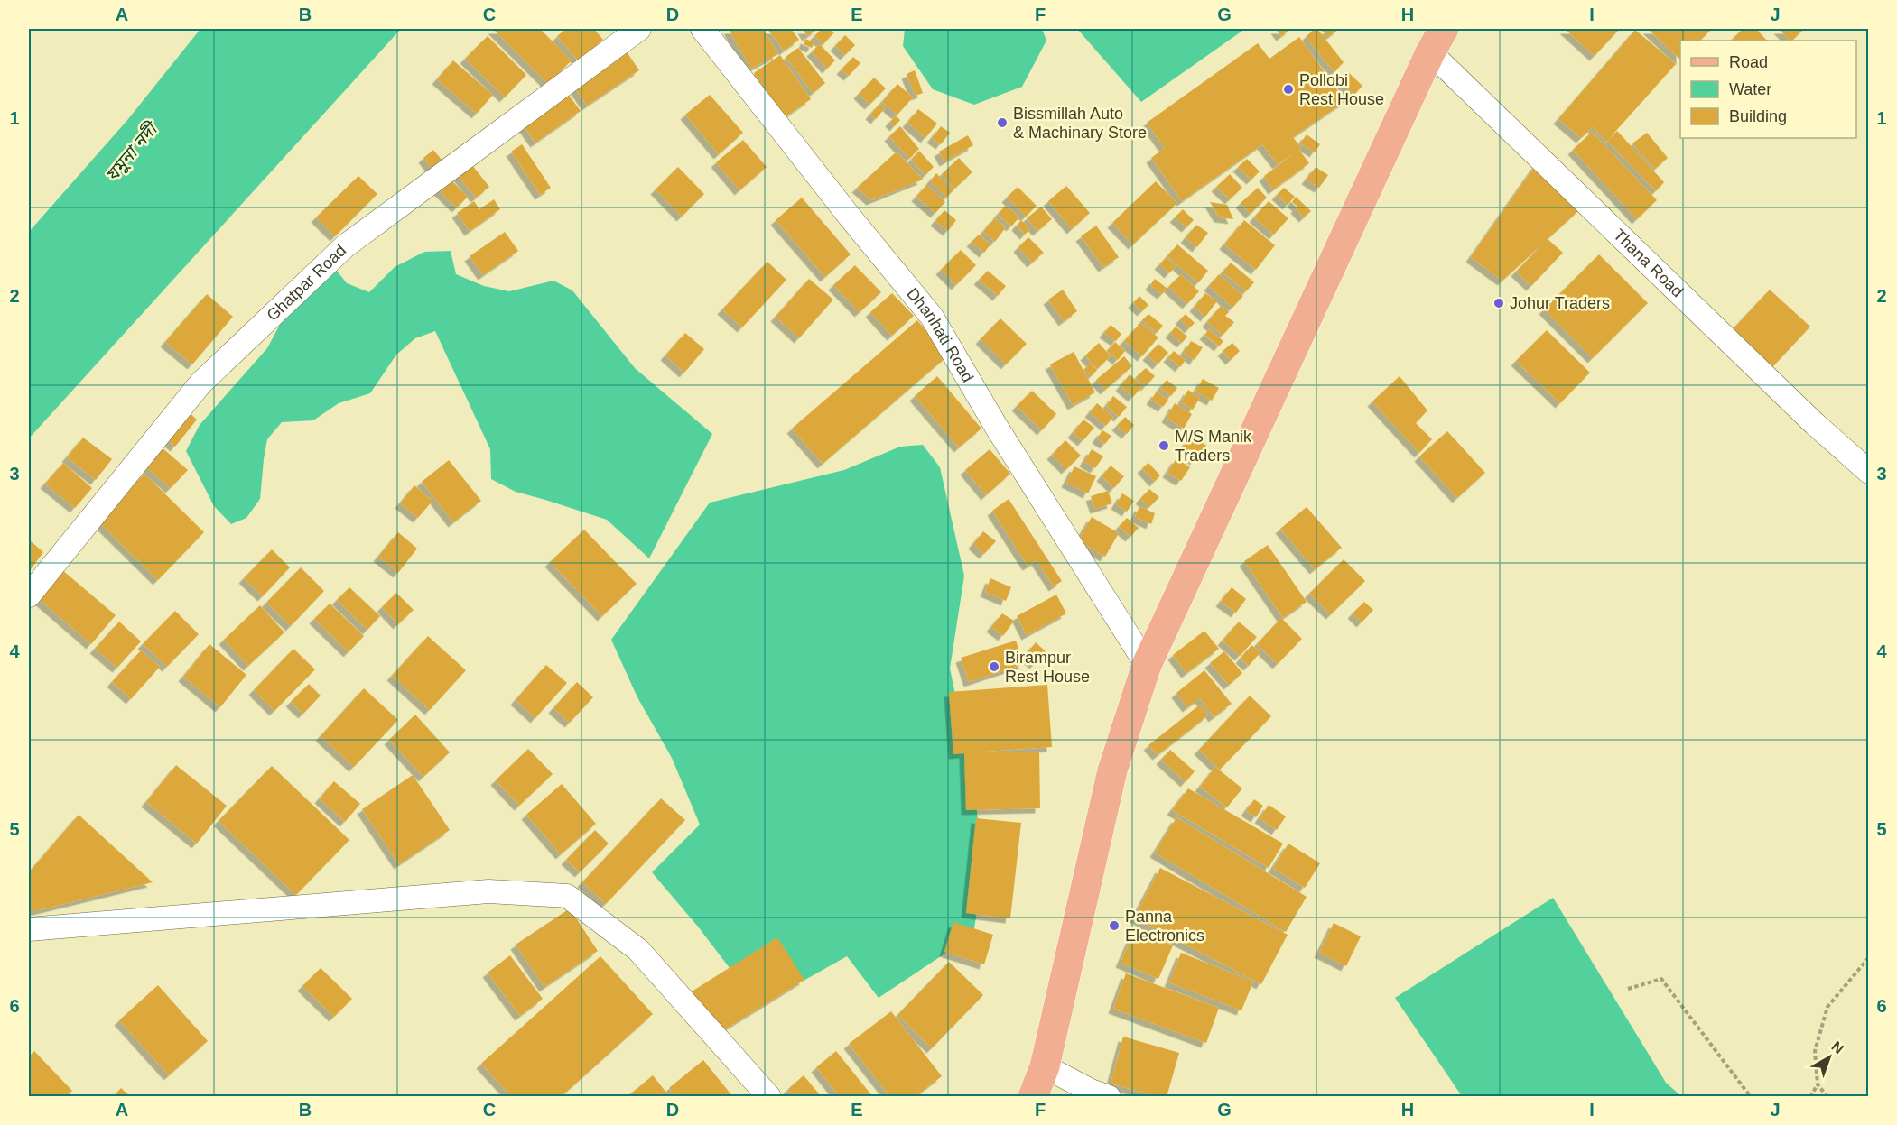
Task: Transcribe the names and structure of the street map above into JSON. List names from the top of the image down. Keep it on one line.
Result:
{"streets":{"street":["Thana Road","Ghatpar Road","Dhanhati Road"]},"water":["যমুনা নদী"],"places":["Pollobi Rest House","Bissmillah Auto & Machinary Store","Johur Traders","M/S Manik Traders","Birampur Rest House","Panna Electronics"],"legend":["Road","Water","Building"],"north":"top right","grid":{"columns":["A","B","C","D","E","F","G","H","I","J"],"rows":["1","2","3","4","5","6"]}}
